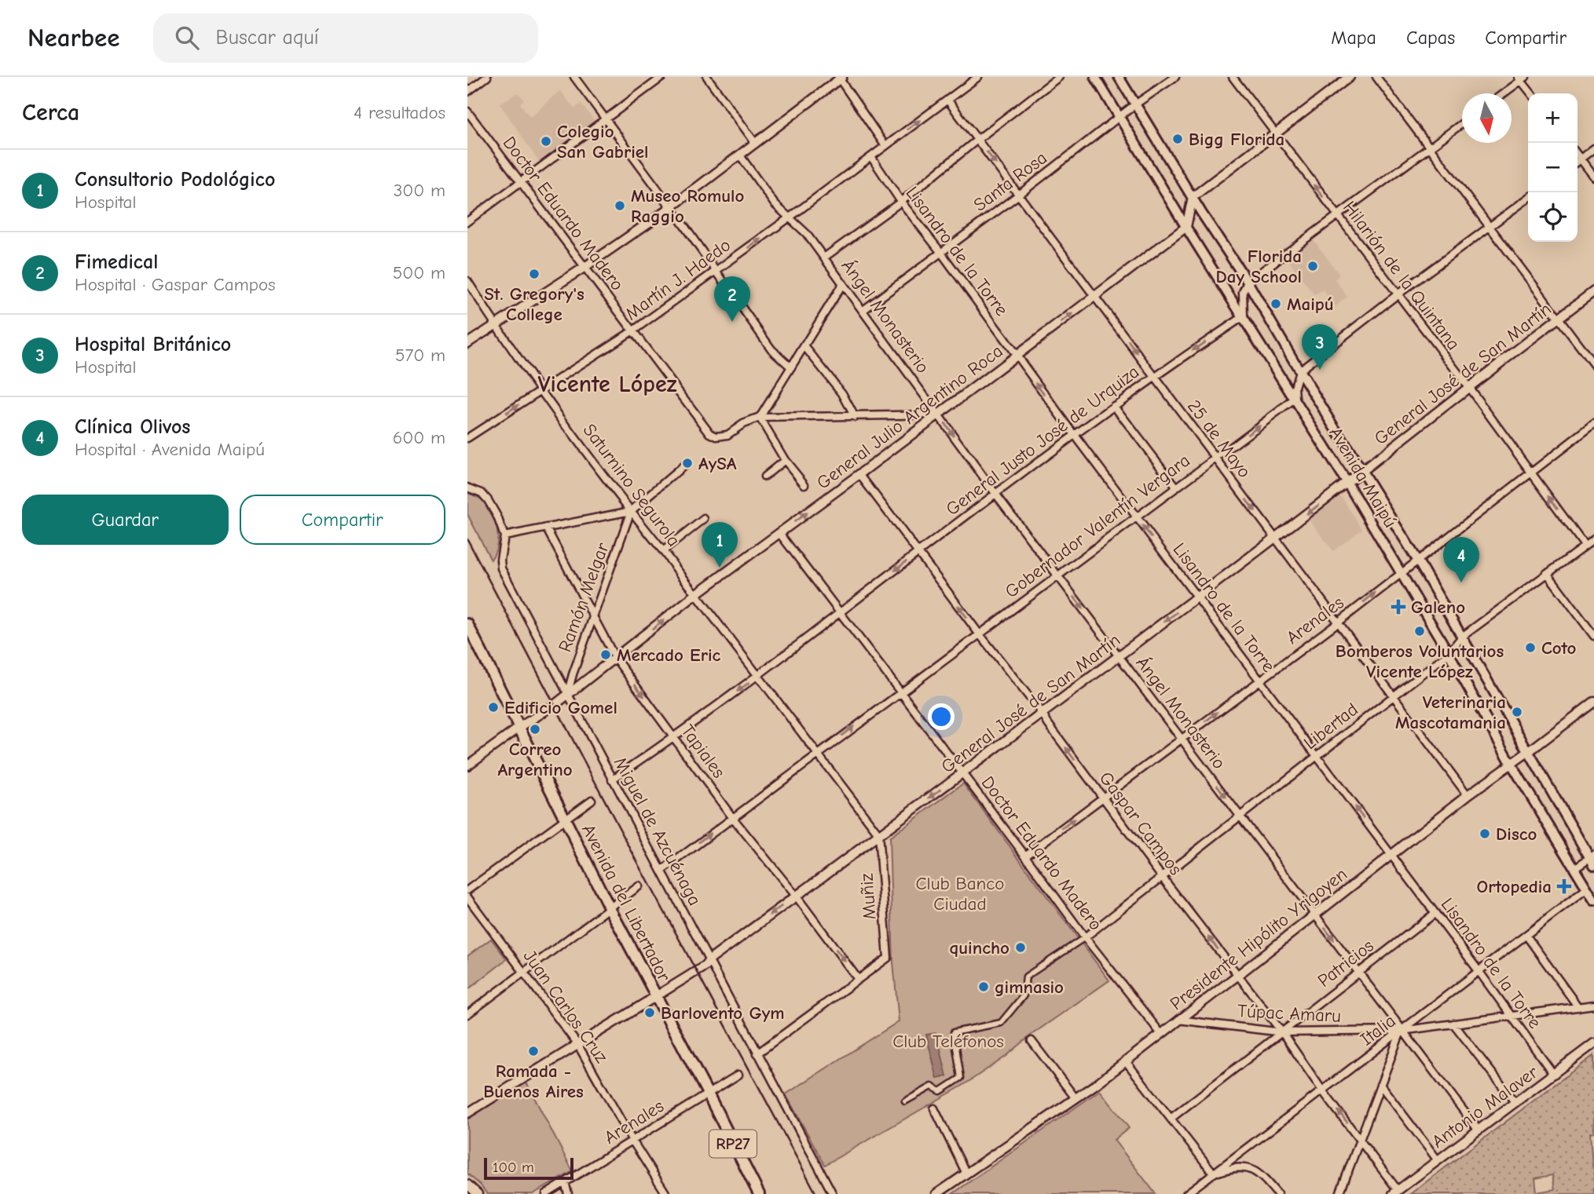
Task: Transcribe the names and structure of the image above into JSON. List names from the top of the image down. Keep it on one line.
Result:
{"streets":{"main road":["Avenida Maipú","Avenida del Libertador","RP27"],"street":["Santa Rosa","Doctor Eduardo Madero","Lisandro de la Torre","Hilarión de la Quintana","Martín J. Haedo","Ángel Monasterio","General José de San Martín","General Julio Argentino Roca","25 de Mayo","General Justo José de Urquiza","Saturnino Segurola","Gobernador Valentín Vergara","Ramón Melgar","Arenales","Libertad","Tapiales","Gaspar Campos","Miguel de Azcuénaga","Muñiz","Presidente Hipólito Yrigoyen","Patricios","Juan Carlos Cruz","Túpac Amaru","Italia","Antonio Malaver"]},"crossings":[["Santa Rosa","Lisandro de la Torre"],["Santa Rosa","Ángel Monasterio"],["Santa Rosa","25 de Mayo"],["Santa Rosa","Avenida Maipú"],["Doctor Eduardo Madero","Martín J. Haedo"],["Doctor Eduardo Madero","General José de San Martín"],["Doctor Eduardo Madero","General Julio Argentino Roca"],["Doctor Eduardo Madero","General Justo José de Urquiza"],["Doctor Eduardo Madero","Gobernador Valentín Vergara"],["Doctor Eduardo Madero","Arenales"],["Doctor Eduardo Madero","Libertad"],["Doctor Eduardo Madero","Presidente Hipólito Yrigoyen"],["Lisandro de la Torre","Martín J. Haedo"],["Lisandro de la Torre","General José de San Martín"],["Lisandro de la Torre","General Julio Argentino Roca"],["Lisandro de la Torre","General Justo José de Urquiza"],["Lisandro de la Torre","Gobernador Valentín Vergara"],["Lisandro de la Torre","Arenales"],["Lisandro de la Torre","Libertad"],["Lisandro de la Torre","Presidente Hipólito Yrigoyen"],["Lisandro de la Torre","Patricios"],["Lisandro de la Torre","Túpac Amaru"],["Lisandro de la Torre","Italia"],["Lisandro de la Torre","Antonio Malaver"],["Hilarión de la Quintana","General José de San Martín"],["Hilarión de la Quintana","Arenales"],["Hilarión de la Quintana","Libertad"],["Martín J. Haedo","Ángel Monasterio"],["Martín J. Haedo","25 de Mayo"],["Martín J. Haedo","Saturnino Segurola"],["Ángel Monasterio","General José de San Martín"],["Ángel Monasterio","General Julio Argentino Roca"],["Ángel Monasterio","General Justo José de Urquiza"],["Ángel Monasterio","Gobernador Valentín Vergara"],["Ángel Monasterio","Arenales"],["Ángel Monasterio","Libertad"],["Ángel Monasterio","Presidente Hipólito Yrigoyen"],["Ángel Monasterio","Patricios"],["Ángel Monasterio","Túpac Amaru"],["Ángel Monasterio","Italia"],["Ángel Monasterio","Antonio Malaver"],["General José de San Martín","25 de Mayo"],["General José de San Martín","Avenida Maipú"],["General José de San Martín","Saturnino Segurola"],["General José de San Martín","Tapiales"],["General José de San Martín","Gaspar Campos"],["General José de San Martín","Miguel de Azcuénaga"],["General José de San Martín","Muñiz"],["General José de San Martín","Avenida del Libertador"],["General José de San Martín","Juan Carlos Cruz"],["General Julio Argentino Roca","25 de Mayo"],["General Julio Argentino Roca","Avenida Maipú"],["General Julio Argentino Roca","Saturnino Segurola"],["General Julio Argentino Roca","Ramón Melgar"],["General Julio Argentino Roca","Tapiales"],["General Julio Argentino Roca","Gaspar Campos"],["General Julio Argentino Roca","Miguel de Azcuénaga"],["General Julio Argentino Roca","Avenida del Libertador"],["25 de Mayo","General Justo José de Urquiza"],["25 de Mayo","Gobernador Valentín Vergara"],["25 de Mayo","Arenales"],["25 de Mayo","Libertad"],["25 de Mayo","Presidente Hipólito Yrigoyen"],["General Justo José de Urquiza","Avenida Maipú"],["General Justo José de Urquiza","Saturnino Segurola"],["General Justo José de Urquiza","Tapiales"],["General Justo José de Urquiza","Gaspar Campos"],["General Justo José de Urquiza","Miguel de Azcuénaga"],["Avenida Maipú","Gobernador Valentín Vergara"],["Avenida Maipú","Arenales"],["Avenida Maipú","Libertad"],["Avenida Maipú","Presidente Hipólito Yrigoyen"],["Avenida Maipú","Italia"],["Saturnino Segurola","Gobernador Valentín Vergara"],["Saturnino Segurola","Ramón Melgar"],["Saturnino Segurola","Muñiz"],["Gobernador Valentín Vergara","Tapiales"],["Gobernador Valentín Vergara","Gaspar Campos"],["Gobernador Valentín Vergara","Miguel de Azcuénaga"],["Ramón Melgar","Tapiales"],["Ramón Melgar","Miguel de Azcuénaga"],["Arenales","Gaspar Campos"],["Arenales","Avenida del Libertador"],["Arenales","Juan Carlos Cruz"],["Libertad","Gaspar Campos"],["Tapiales","Muñiz"],["Gaspar Campos","Presidente Hipólito Yrigoyen"],["Gaspar Campos","Patricios"],["Gaspar Campos","Túpac Amaru"],["Gaspar Campos","Italia"],["Gaspar Campos","Antonio Malaver"],["Presidente Hipólito Yrigoyen","Túpac Amaru"],["Patricios","Túpac Amaru"],["Túpac Amaru","Italia"]],"one_way":["General Justo José de Urquiza","Gobernador Valentín Vergara","Tapiales","Gaspar Campos"],"districts":["Vicente López"],"parks":["Club Banco Ciudad","Club Teléfonos"],"places":{"other":["Bigg Florida","Colegio San Gabriel","Museo Romulo Raggio","Florida Day School","St. Gregory's College","Maipú","AySA","Bomberos Voluntarios Vicente López","Coto","Mercado Eric","Edificio Gomel","Veterinaria Mascotamania","Correo Argentino","Disco","quincho","gimnasio","Barlovento Gym","Ramada - Buenos Aires"],"health":["Galeno","Ortopedia"]},"scale_bar":"100 m","north":"bottom","page":{"header":"Nearbee","search":"Buscar aquí","nav":["Mapa","Capas","Compartir"],"heading":["Cerca","4 resultados"],"map_buttons":["+","−"],"list":[{"mark":"1","name":"Consultorio Podológico","note":"Hospital","value":"300 m"},{"mark":"2","name":"Fimedical","note":"Hospital · Gaspar Campos","value":"500 m"},{"mark":"3","name":"Hospital Británico","note":"Hospital","value":"570 m"},{"mark":"4","name":"Clínica Olivos","note":"Hospital · Avenida Maipú","value":"600 m"}],"pins":["2","3","1","4"],"buttons":["Guardar","Compartir"],"scale":"100 m"}}
